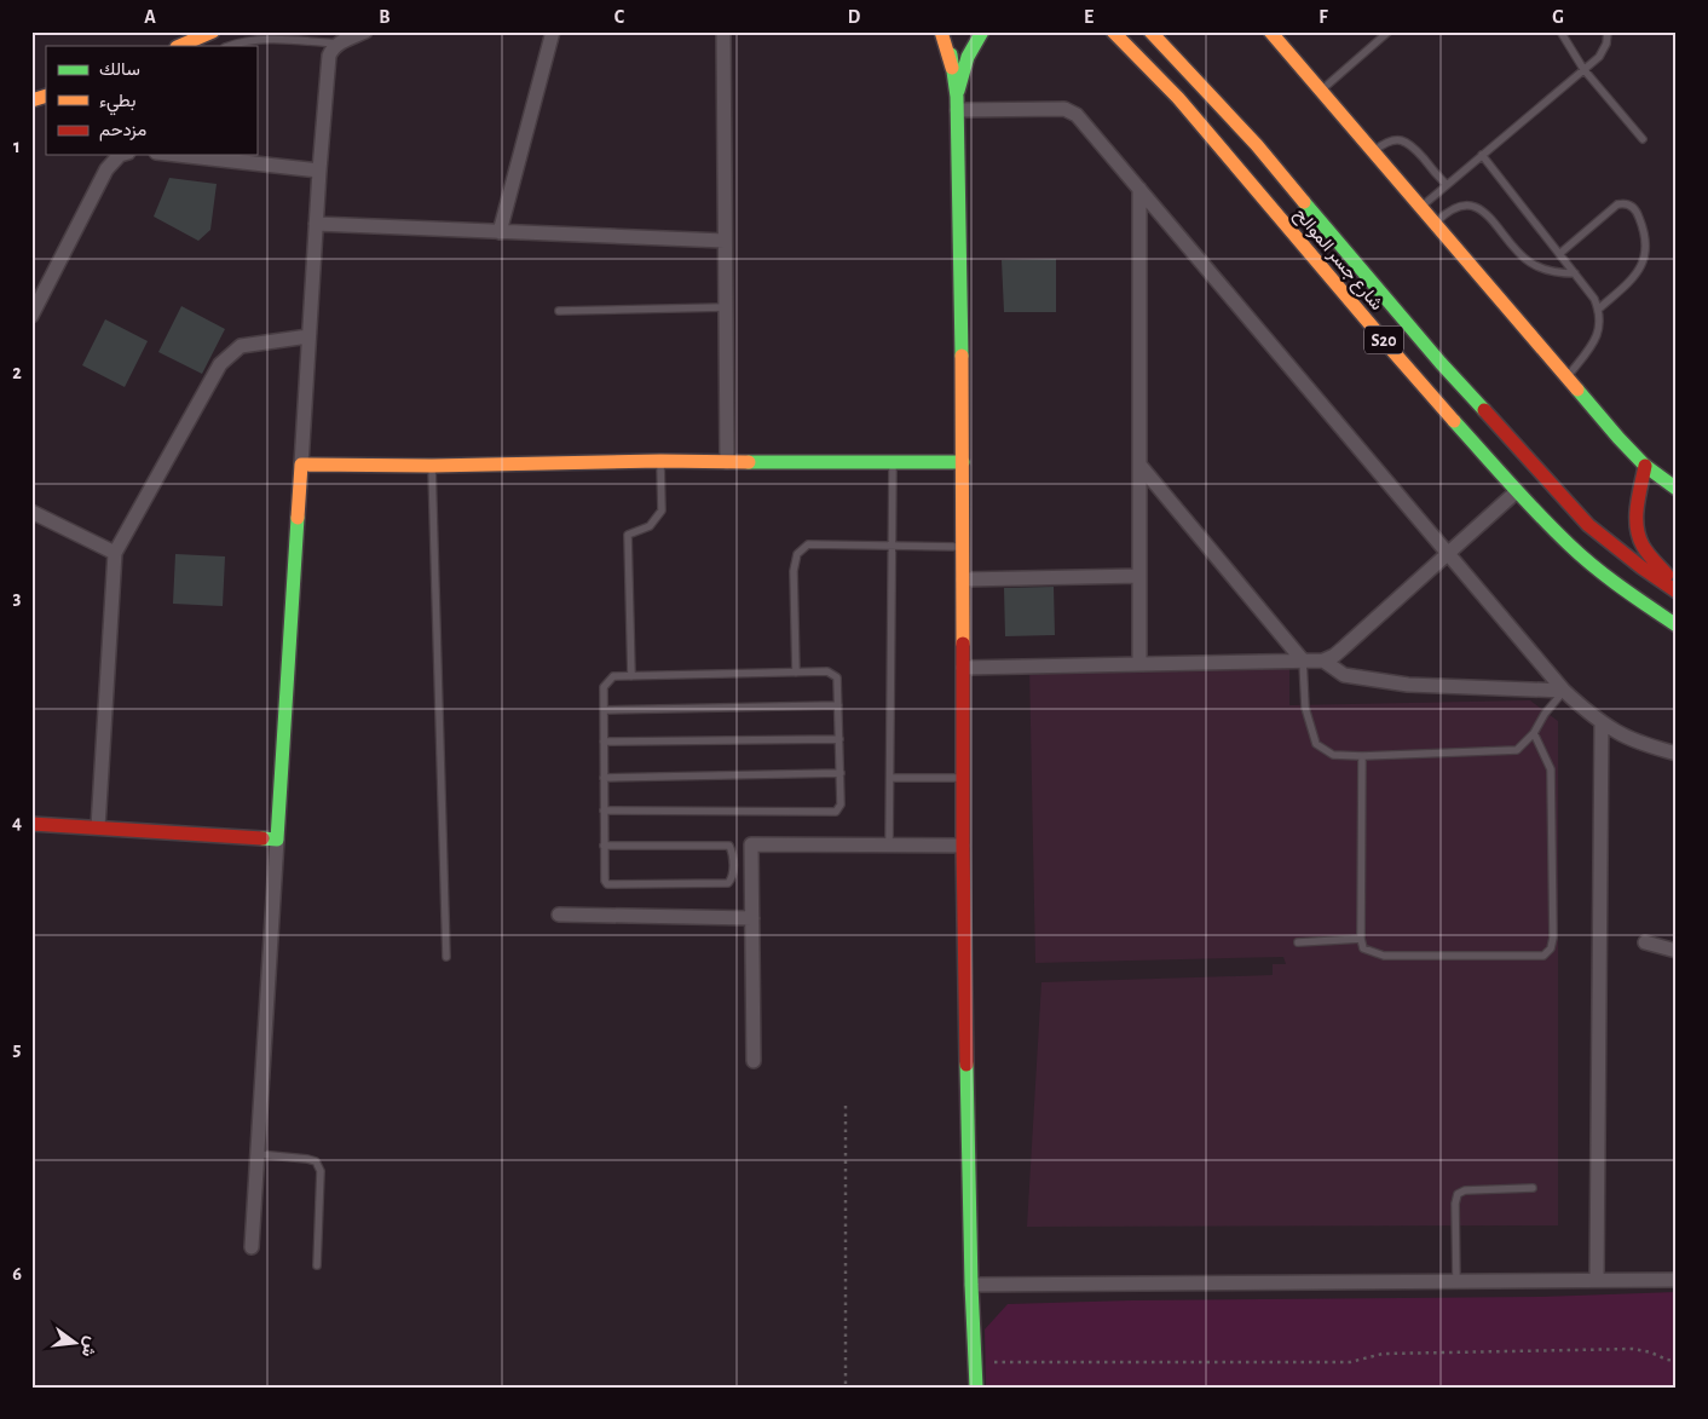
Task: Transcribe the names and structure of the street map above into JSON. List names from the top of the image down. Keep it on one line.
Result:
{"streets":{"main road":["شارع جسر الموالح","S20"]},"legend":["سالك","بطيء","مزدحم"],"north":"right","grid":{"columns":["A","B","C","D","E","F","G"],"rows":["1","2","3","4","5","6"]}}
